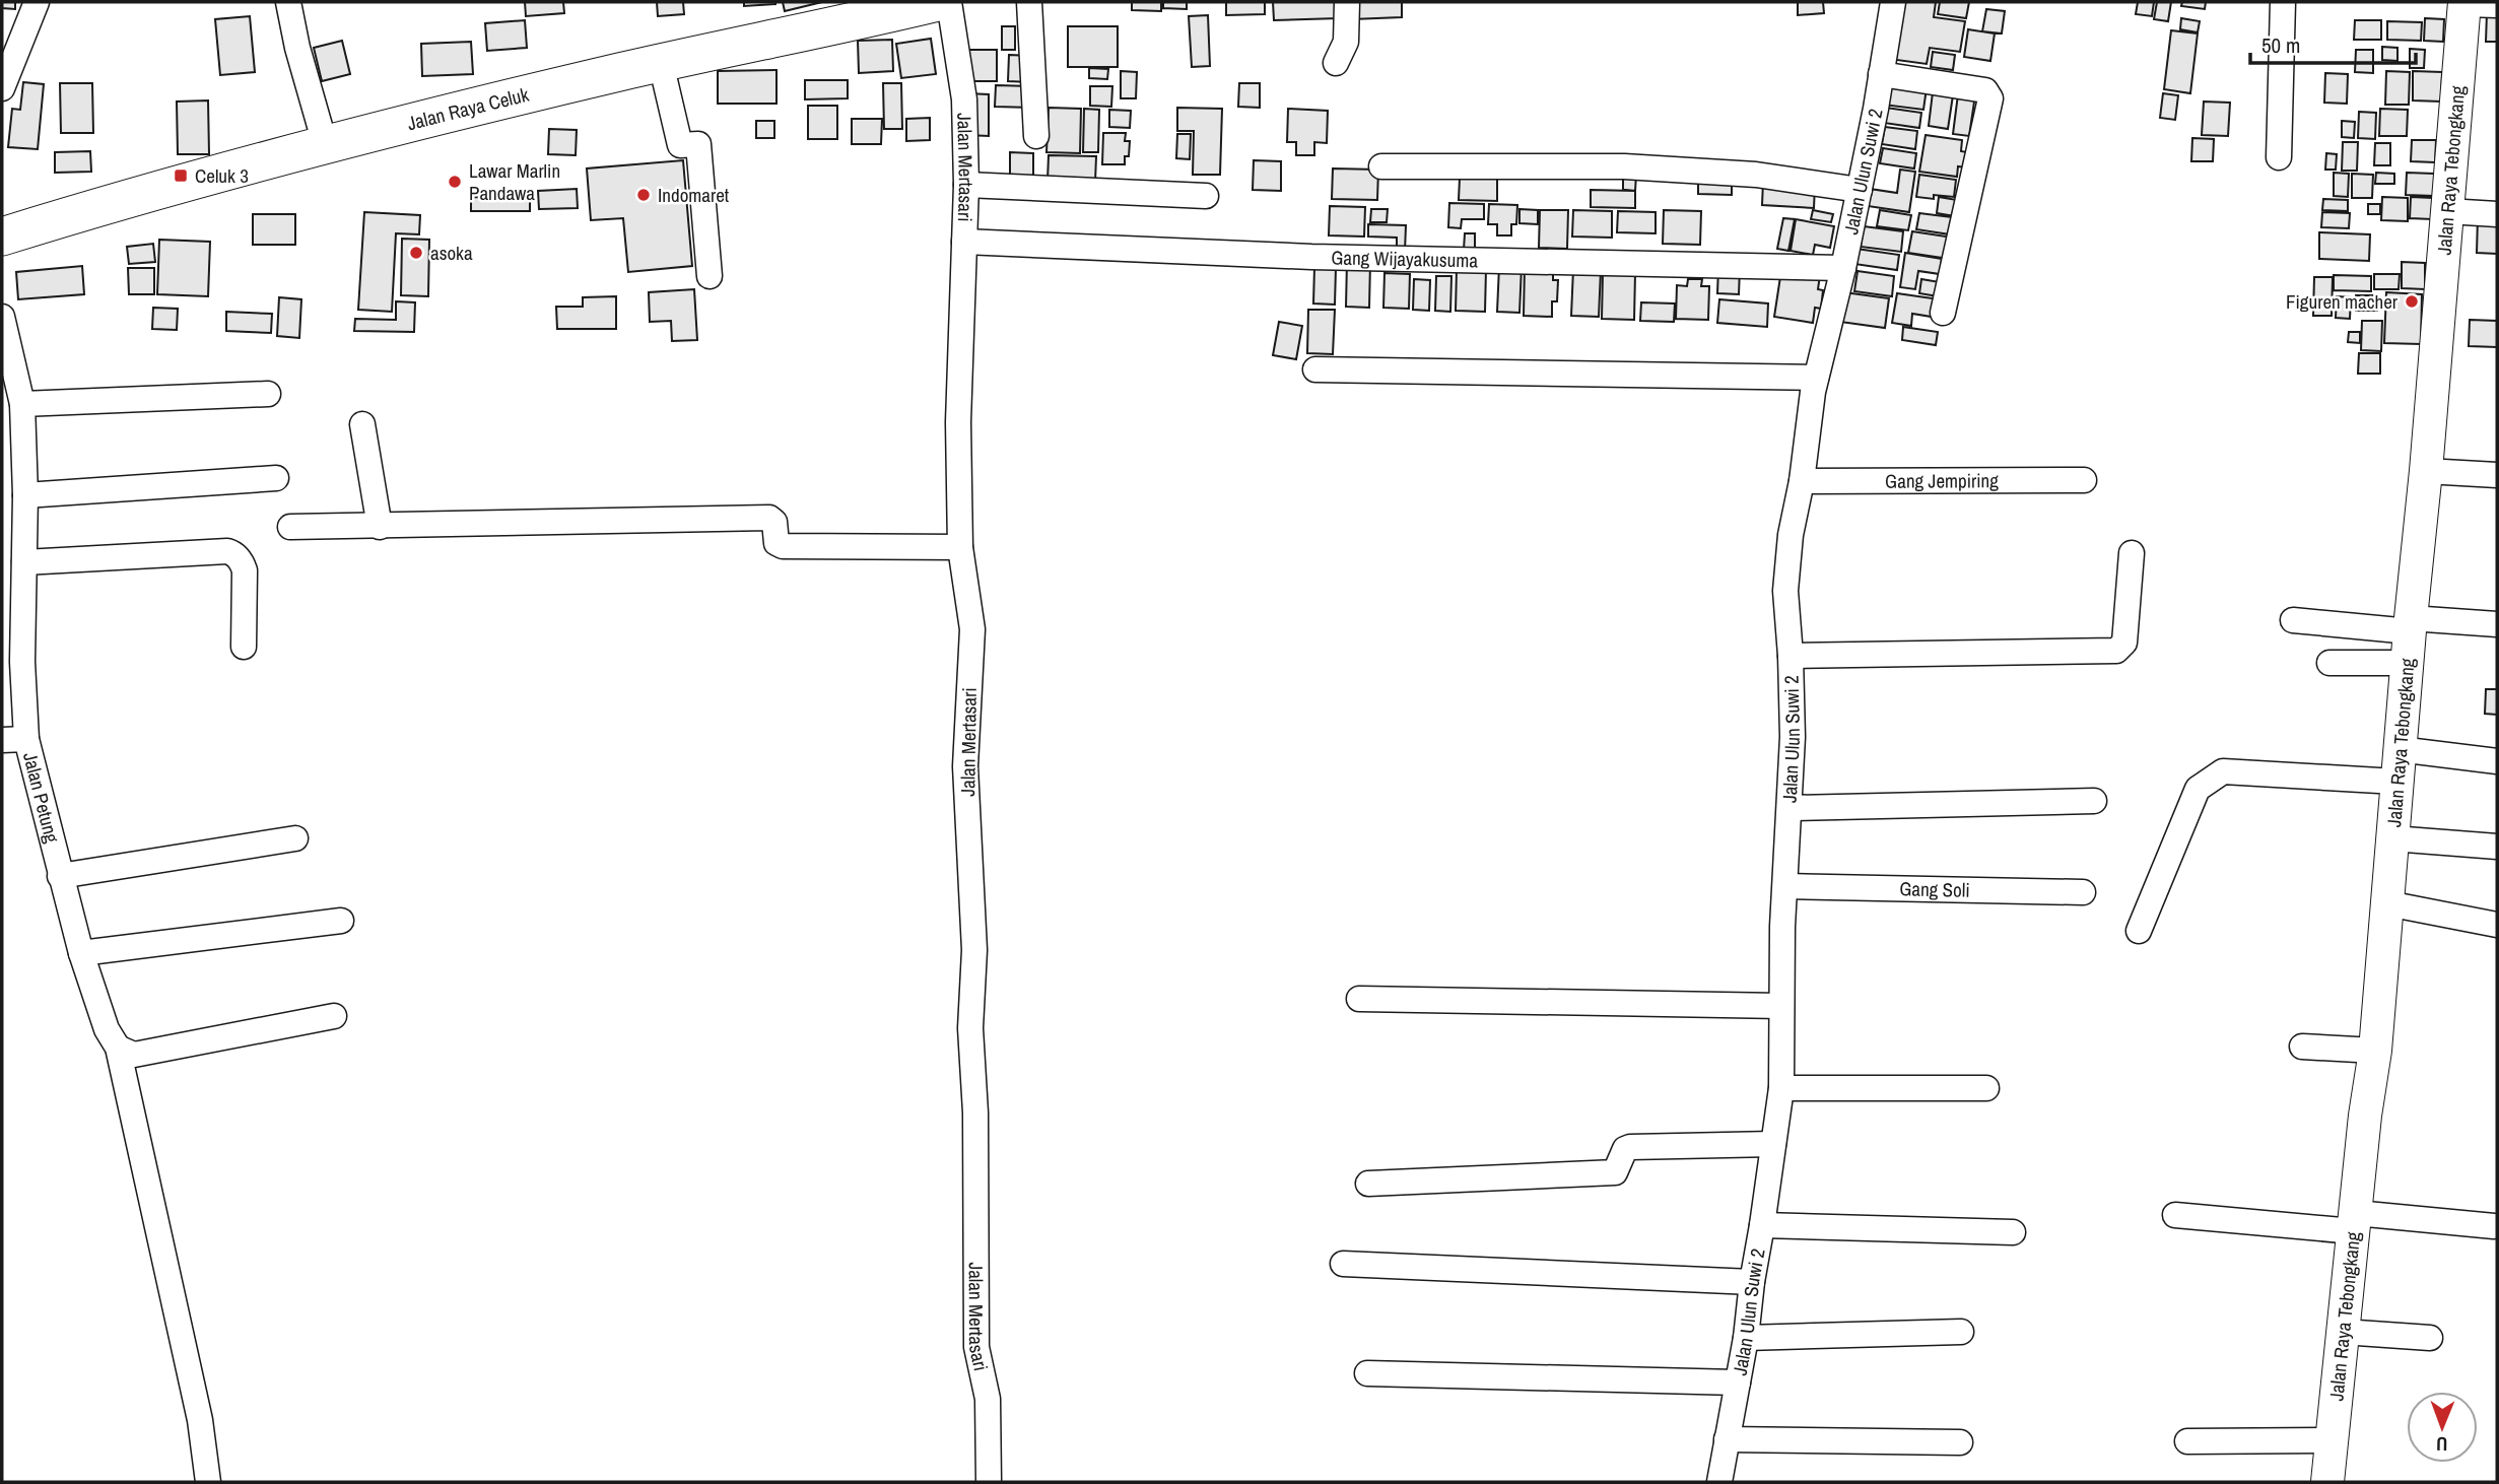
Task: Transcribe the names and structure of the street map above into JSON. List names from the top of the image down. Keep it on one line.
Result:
{"streets":{"highway":["Jalan Raya Celuk"],"main road":["Jalan Raya Tebongkang"],"street":["Jalan Mertasari","Jalan Ulun Suwi 2","Gang Wijayakusuma","Gang Jempiring","Jalan Petung","Gang Soli"]},"crossings":[["Jalan Mertasari","Gang Wijayakusuma"],["Jalan Ulun Suwi 2","Gang Wijayakusuma"],["Jalan Ulun Suwi 2","Gang Jempiring"],["Jalan Ulun Suwi 2","Gang Soli"]],"places":{"transit":["Celuk 3"],"other":["Lawar Marlin Pandawa","Indomaret","asoka","Figuren macher"]},"scale_bar":"50 m","north":"bottom"}
